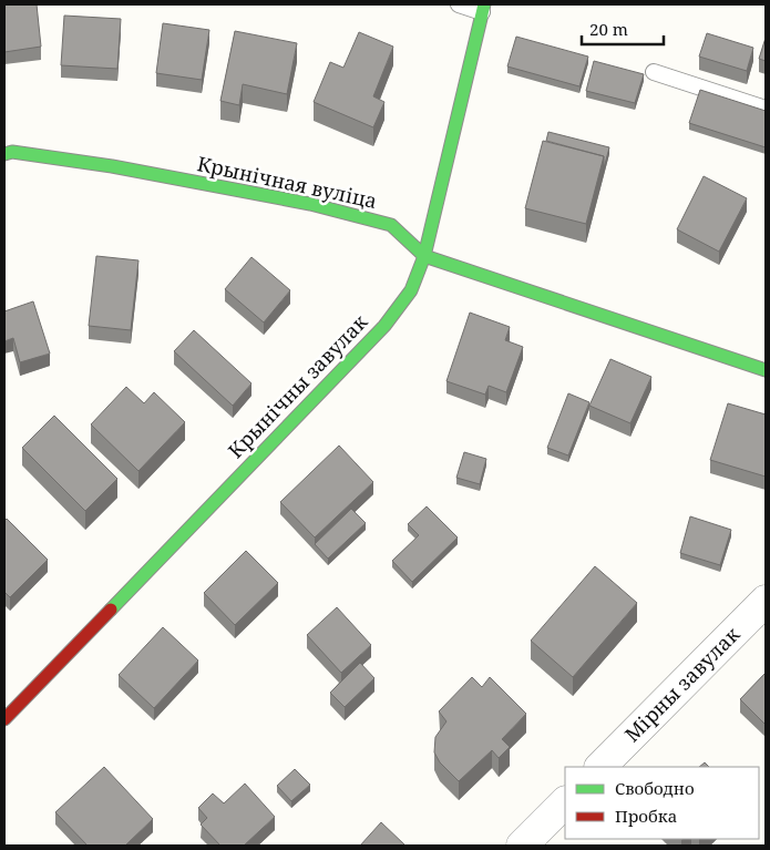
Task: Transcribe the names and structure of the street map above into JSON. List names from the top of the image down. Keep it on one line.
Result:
{"streets":{"street":["Крынічная вуліца","Крынічны завулак","Мірны завулак"]},"crossings":[["Крынічная вуліца","Крынічны завулак"]],"legend":["Свободно","Пробка"],"scale_bar":"20 m"}
